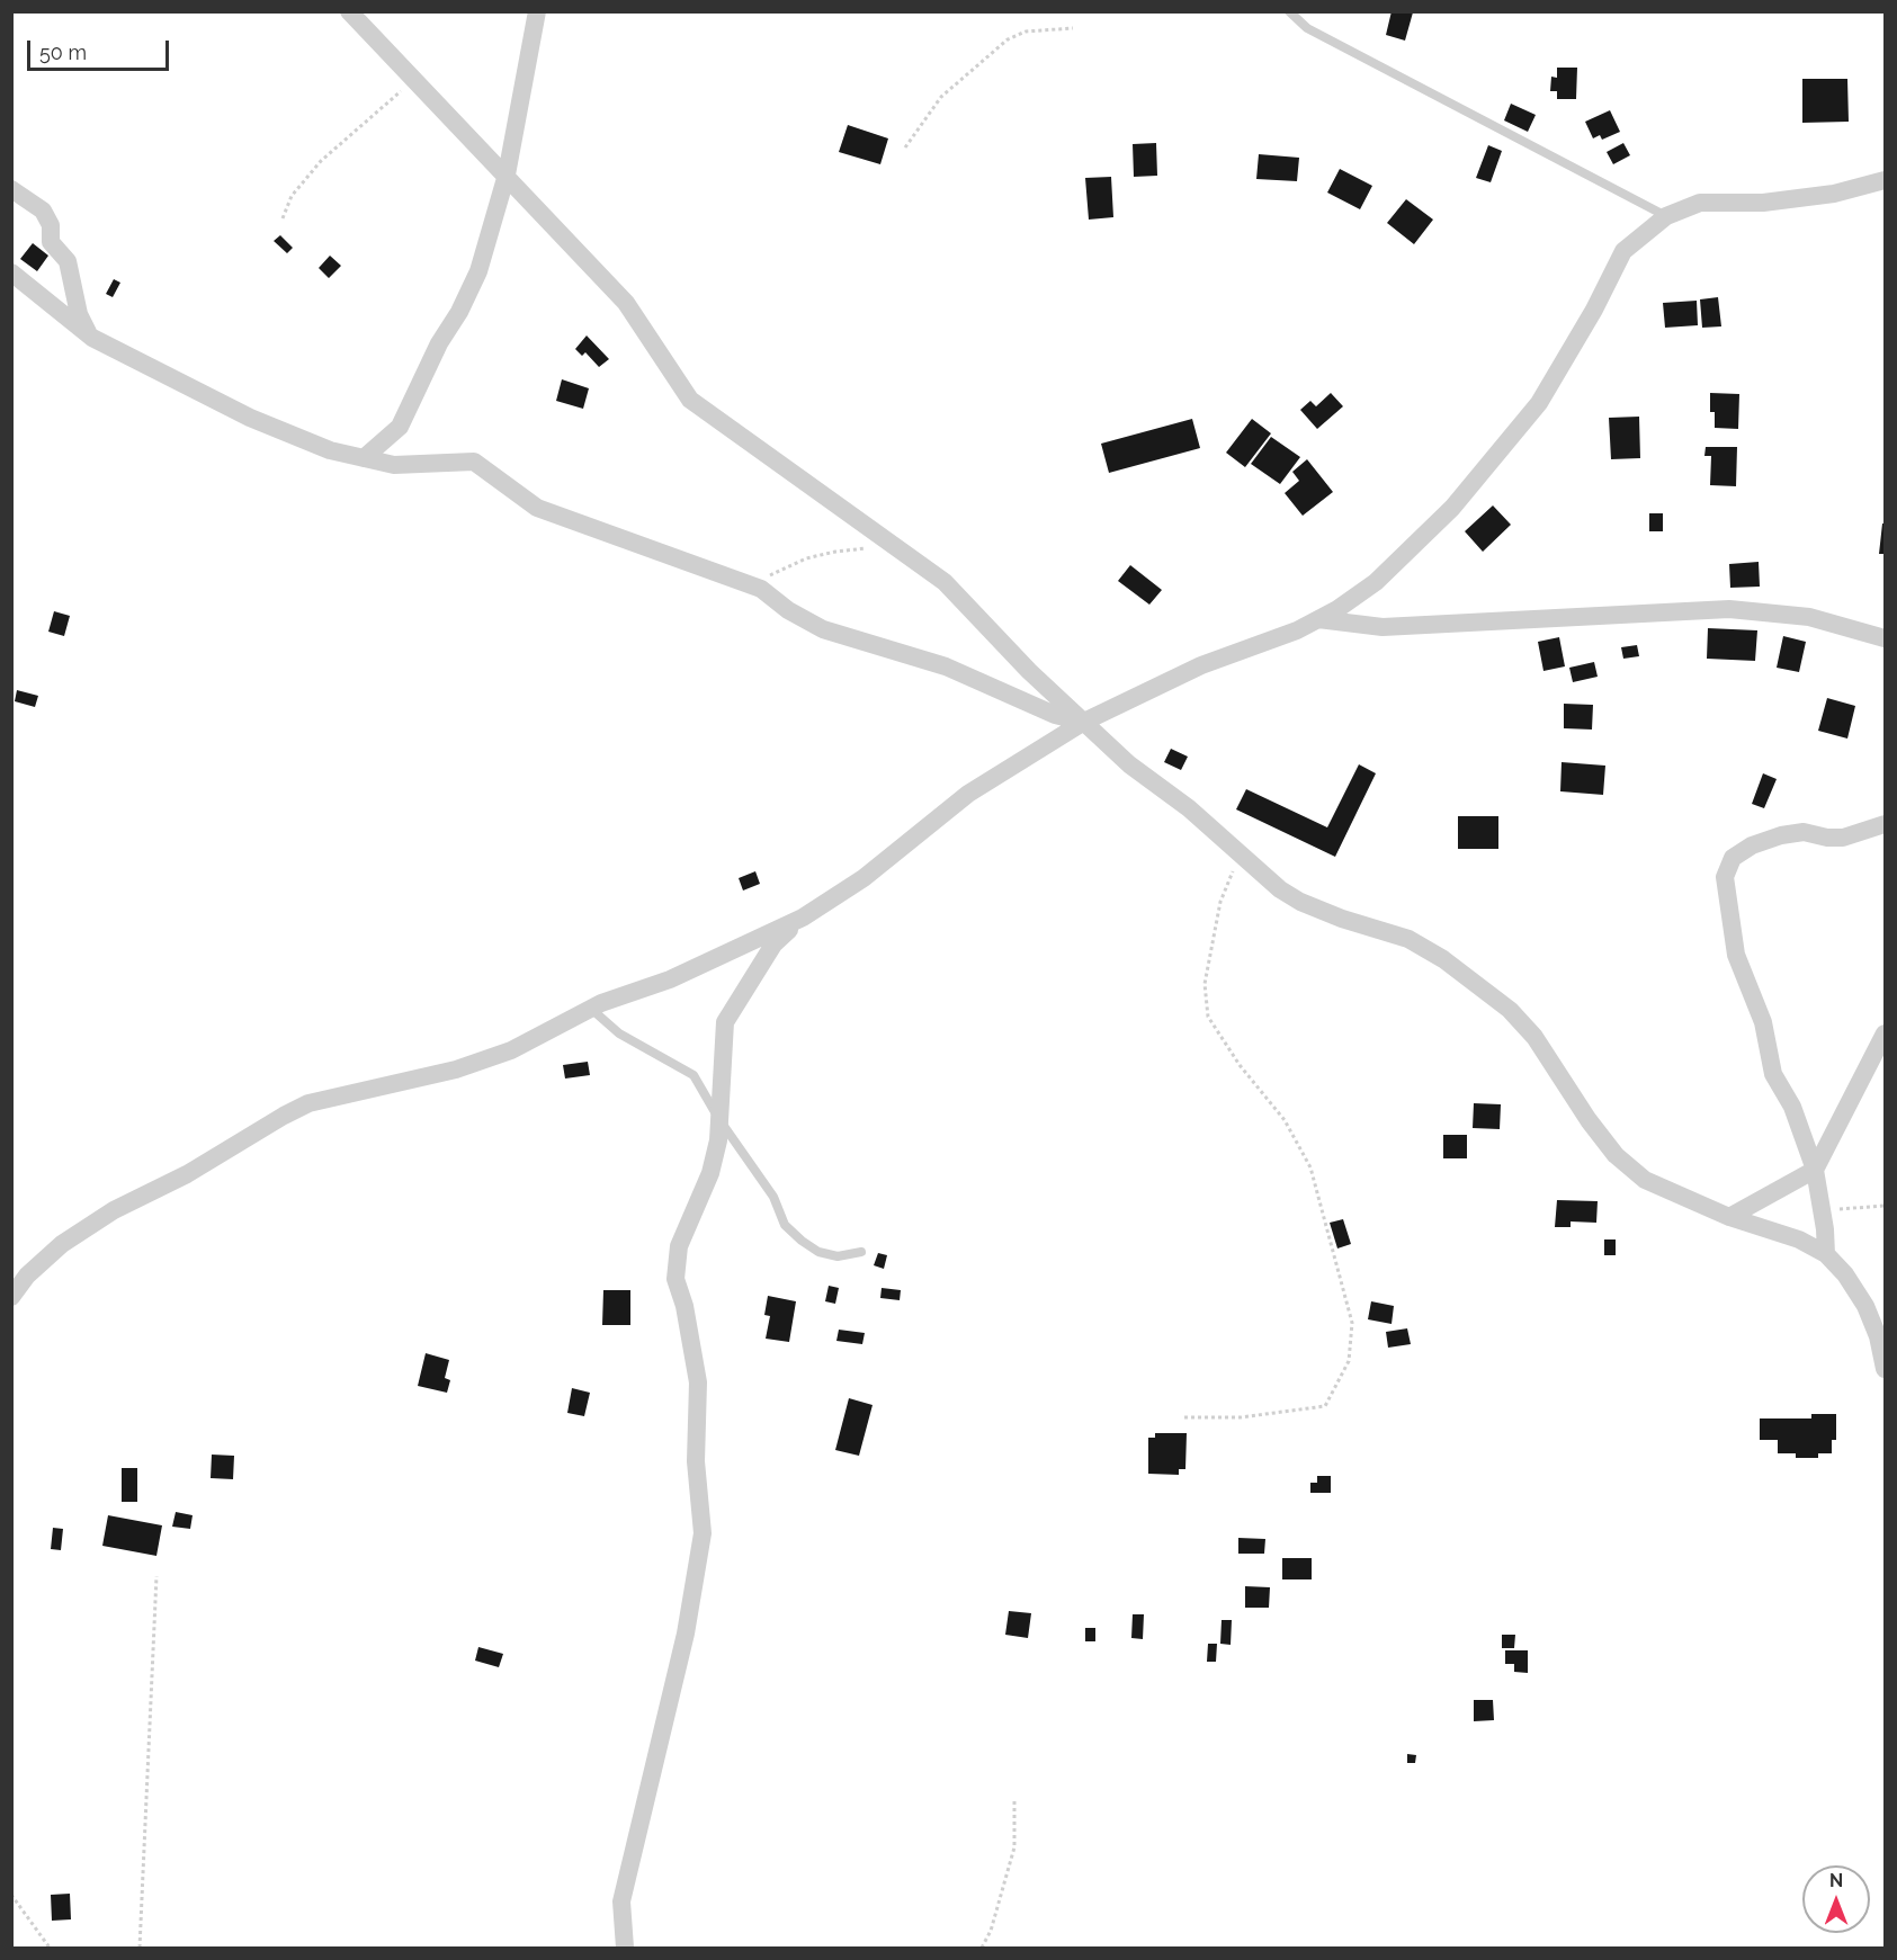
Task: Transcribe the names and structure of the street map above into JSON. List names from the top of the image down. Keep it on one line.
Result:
{"scale_bar":"50 m","north":"top"}
